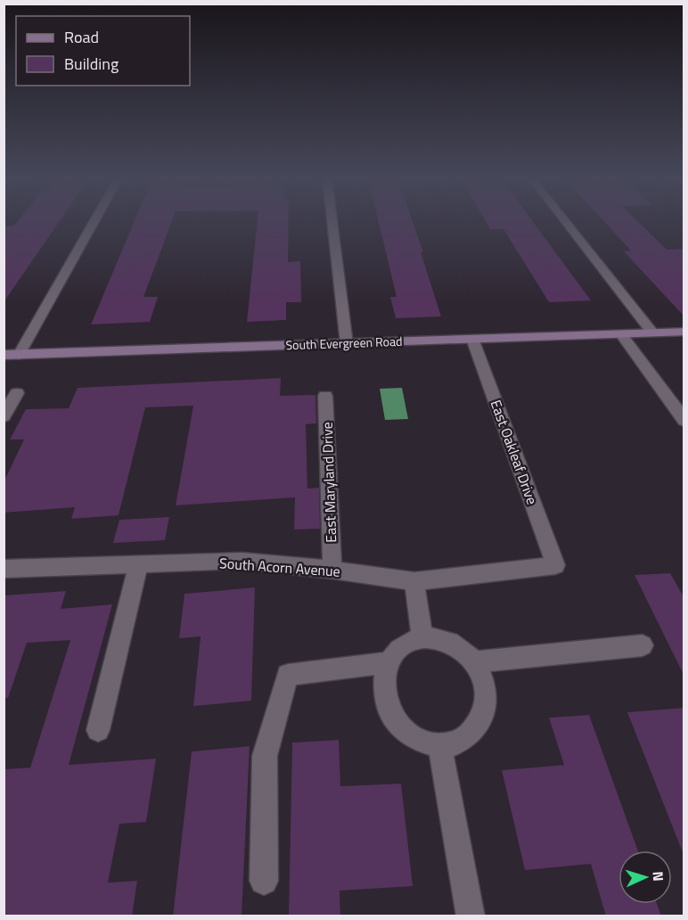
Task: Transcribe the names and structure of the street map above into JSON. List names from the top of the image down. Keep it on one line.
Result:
{"streets":{"street":["South Evergreen Road","East Oakleaf Drive","East Maryland Drive","South Acorn Avenue"]},"crossings":[["South Evergreen Road","East Oakleaf Drive"],["East Oakleaf Drive","South Acorn Avenue"],["East Maryland Drive","South Acorn Avenue"]],"legend":["Road","Building"],"north":"right"}
